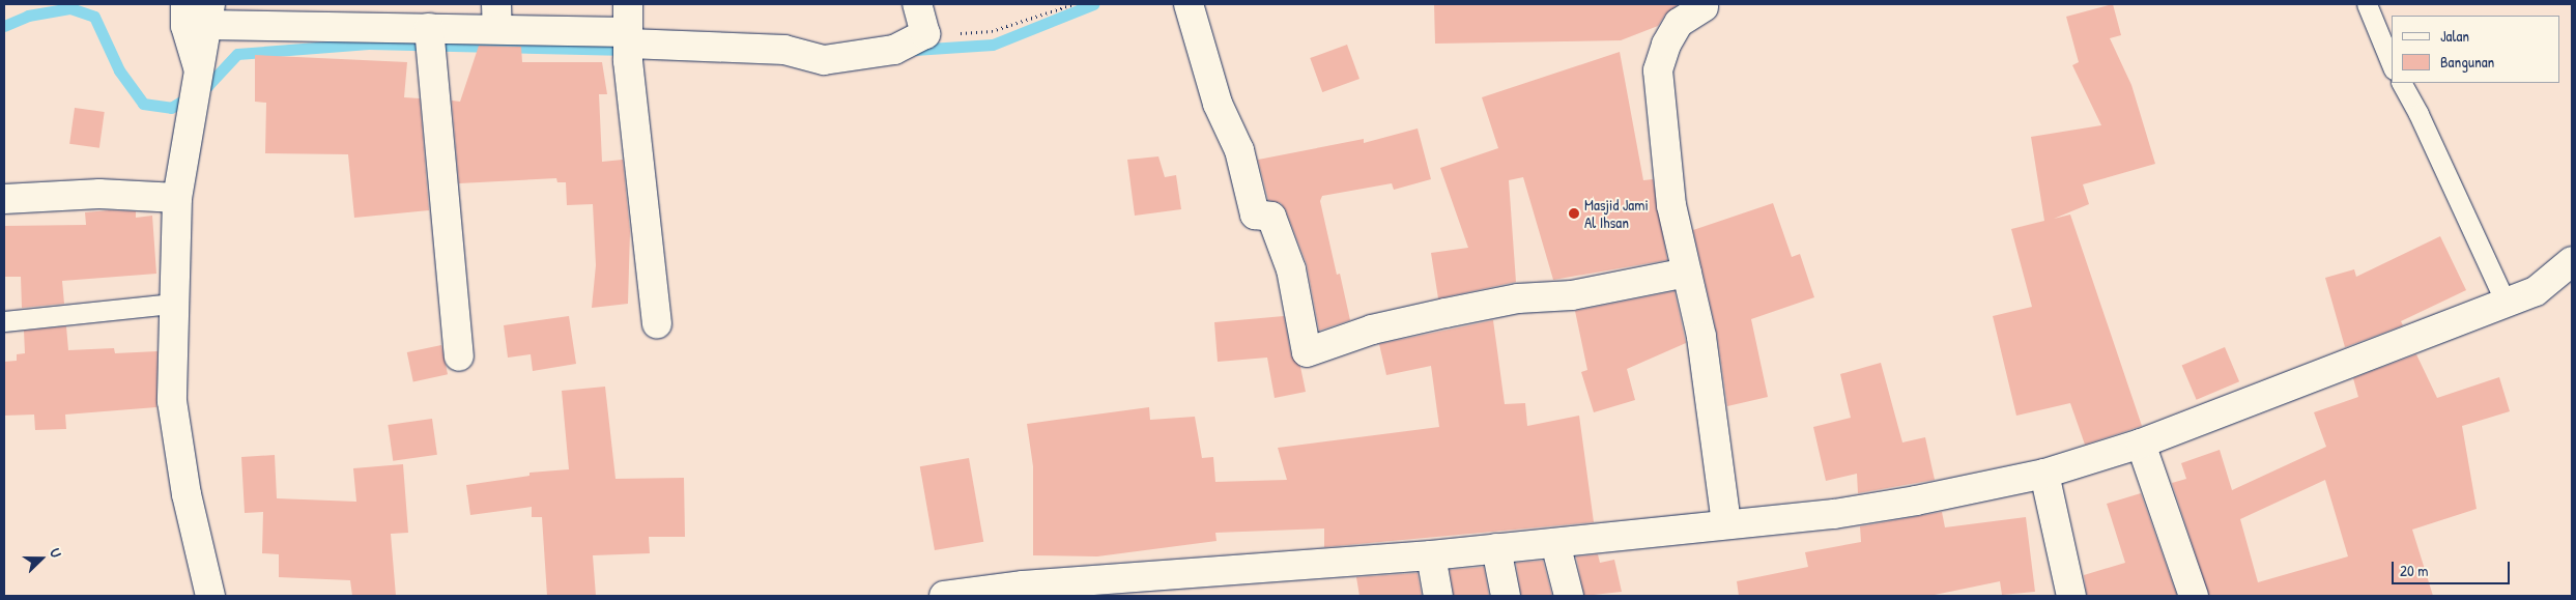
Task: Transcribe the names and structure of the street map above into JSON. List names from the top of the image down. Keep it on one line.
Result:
{"places":["Masjid Jami Al Ihsan"],"legend":["Jalan","Bangunan"],"scale_bar":"20 m","north":"right"}
